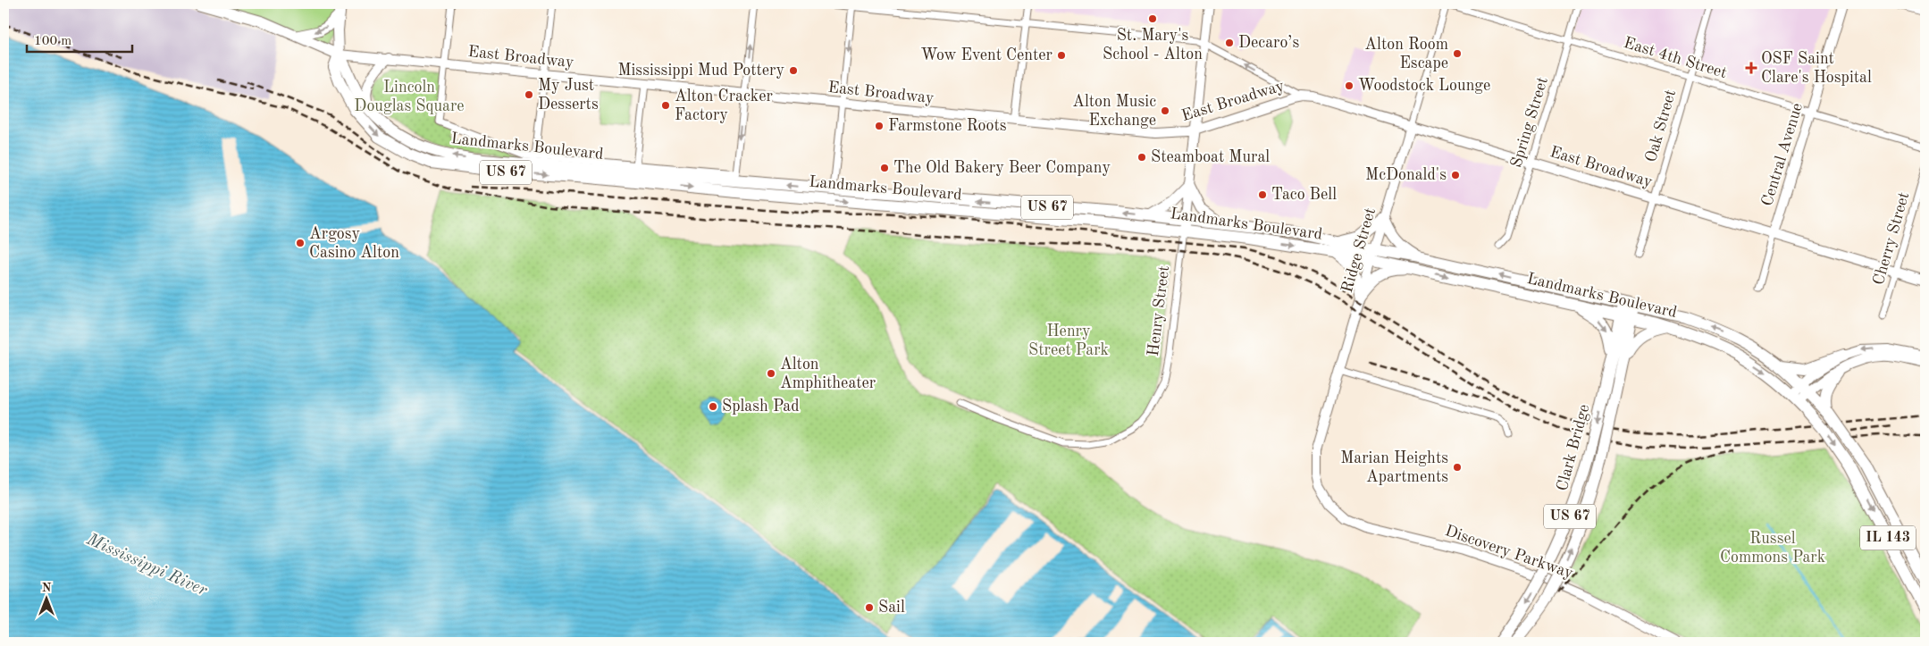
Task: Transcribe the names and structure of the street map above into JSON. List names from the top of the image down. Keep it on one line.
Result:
{"streets":{"highway":["Landmarks Boulevard","US 67","Clark Bridge","IL 143"],"street":["East Broadway","East 4th Street","Spring Street","Oak Street","Central Avenue","Cherry Street","Ridge Street","Henry Street","Discovery Parkway"]},"crossings":[["East Broadway","Spring Street"],["East Broadway","Oak Street"],["East Broadway","Landmarks Boulevard"],["East Broadway","Central Avenue"],["East Broadway","US 67"],["East Broadway","Cherry Street"],["East Broadway","Ridge Street"],["East Broadway","Henry Street"],["East 4th Street","Spring Street"],["East 4th Street","Oak Street"],["East 4th Street","Central Avenue"],["East 4th Street","Ridge Street"],["Landmarks Boulevard","US 67"],["Landmarks Boulevard","Ridge Street"],["Landmarks Boulevard","Henry Street"],["Landmarks Boulevard","IL 143"],["US 67","Clark Bridge"],["Ridge Street","Discovery Parkway"]],"water":["Mississippi River"],"parks":["Lincoln Douglas Square","Henry Street Park","Russel Commons Park"],"places":{"other":["St. Mary's School - Alton","Decaro’s","Alton Room Escape","Wow Event Center","Mississippi Mud Pottery","Woodstock Lounge","My Just Desserts","Alton Cracker Factory","Alton Music Exchange","Farmstone Roots","Steamboat Mural","The Old Bakery Beer Company","McDonald's","Taco Bell","Argosy Casino Alton","Alton Amphitheater","Splash Pad","Marian Heights Apartments","Sail"],"health":["OSF Saint Clare's Hospital"]},"scale_bar":"100 m","north":"top"}
